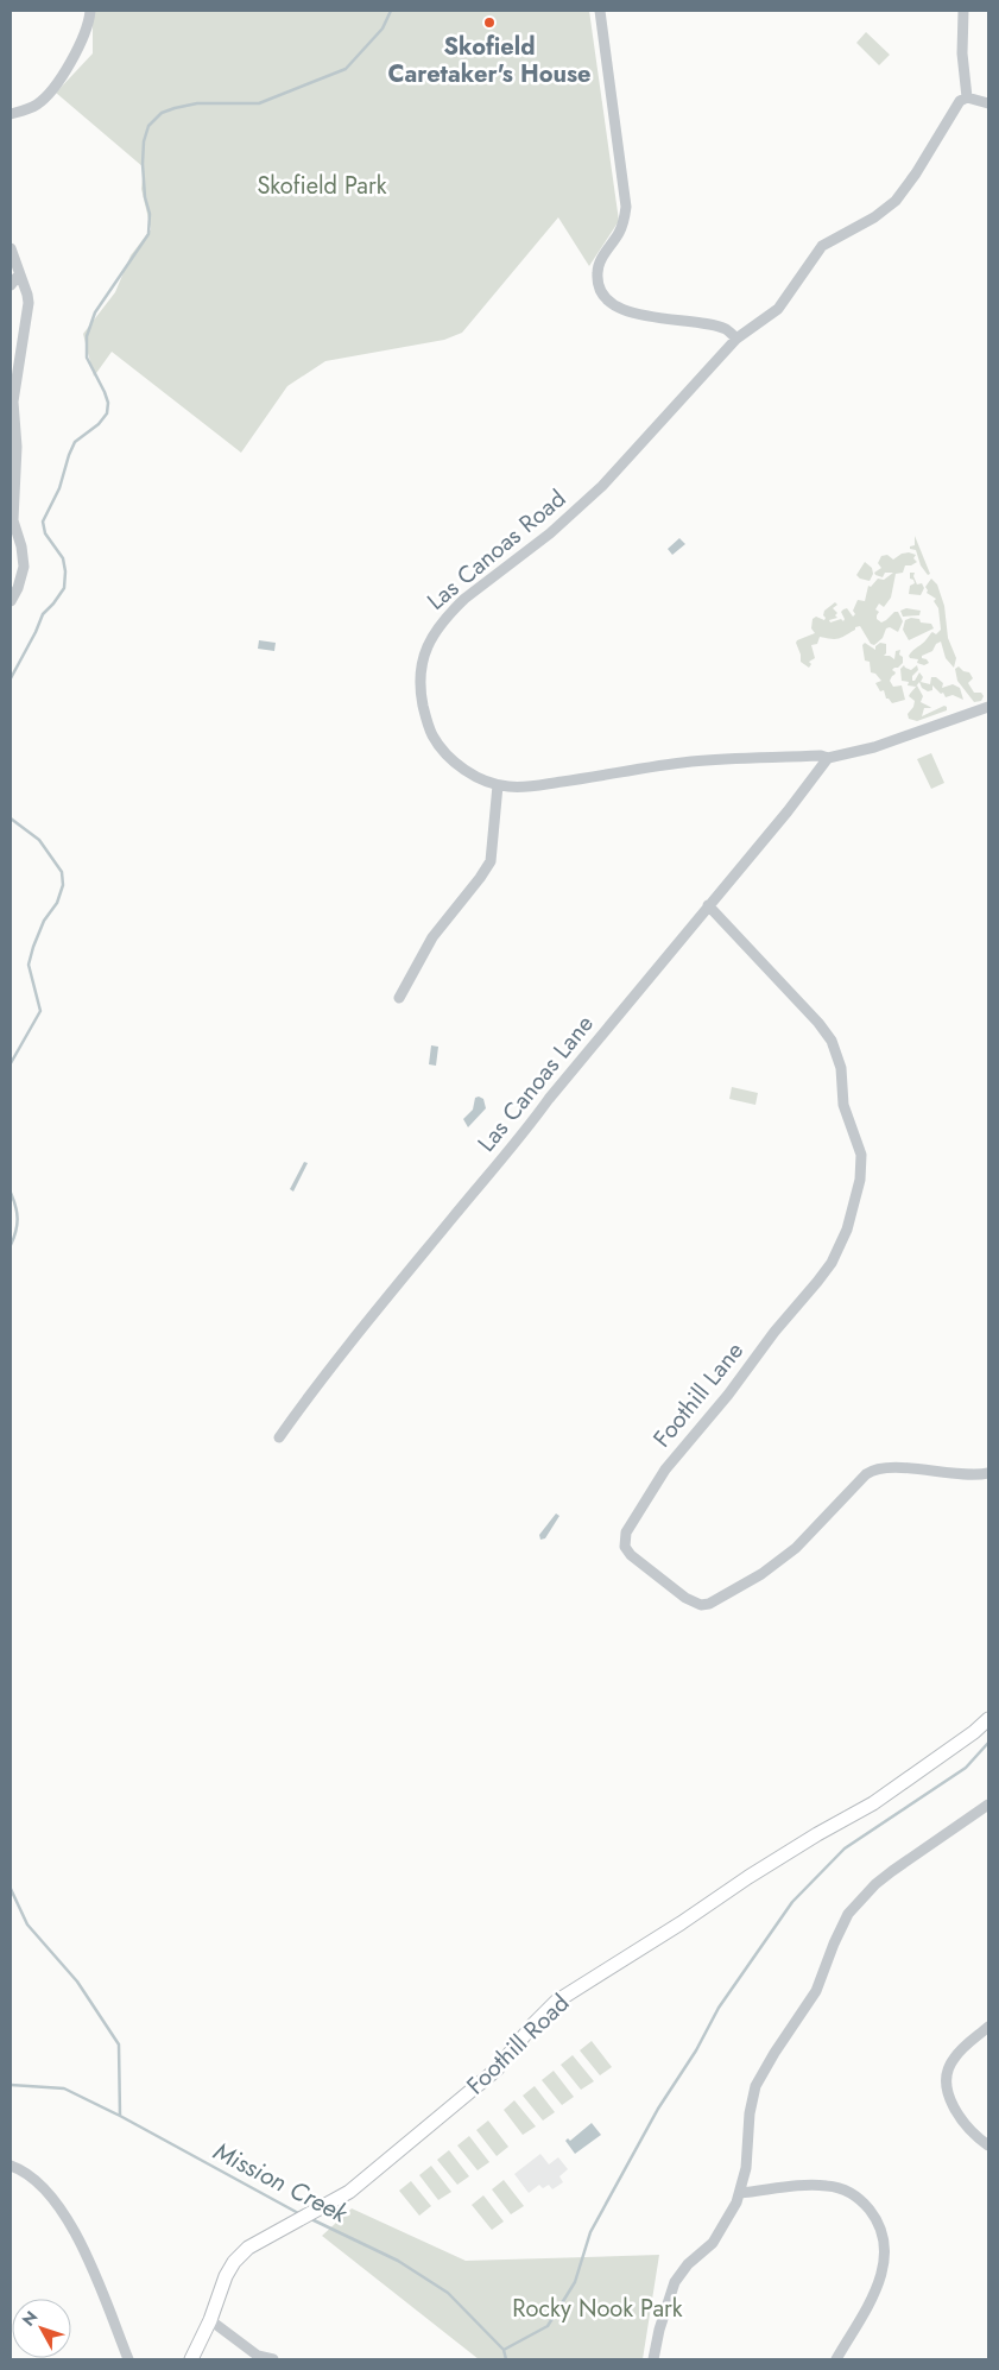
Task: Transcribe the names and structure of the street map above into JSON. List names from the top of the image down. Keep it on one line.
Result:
{"streets":{"main road":["Foothill Road"],"street":["Las Canoas Road","Las Canoas Lane","Foothill Lane"]},"crossings":[["Las Canoas Road","Las Canoas Lane"],["Las Canoas Lane","Foothill Lane"]],"water":["Mission Creek"],"parks":["Skofield Park","Rocky Nook Park"],"places":["Skofield Caretaker's House"],"north":"top left"}
